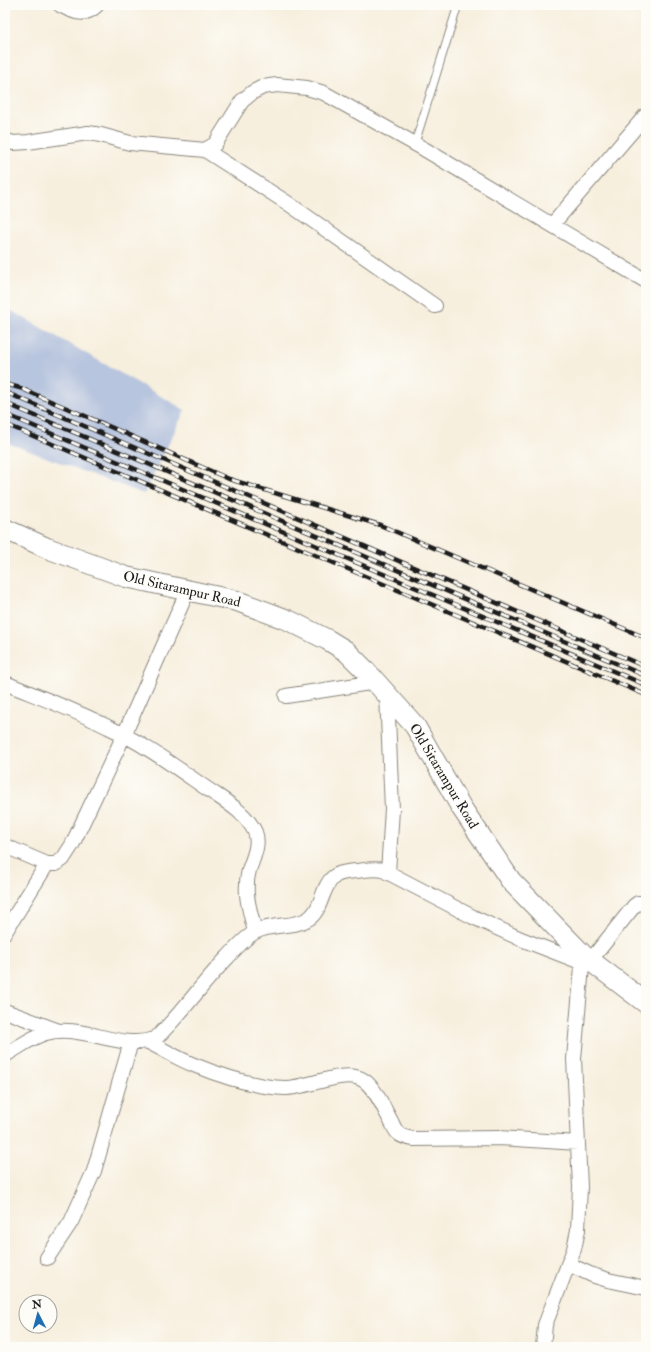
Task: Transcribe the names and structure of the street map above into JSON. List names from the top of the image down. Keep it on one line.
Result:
{"streets":{"street":["Old Sitarampur Road"]},"north":"top"}
